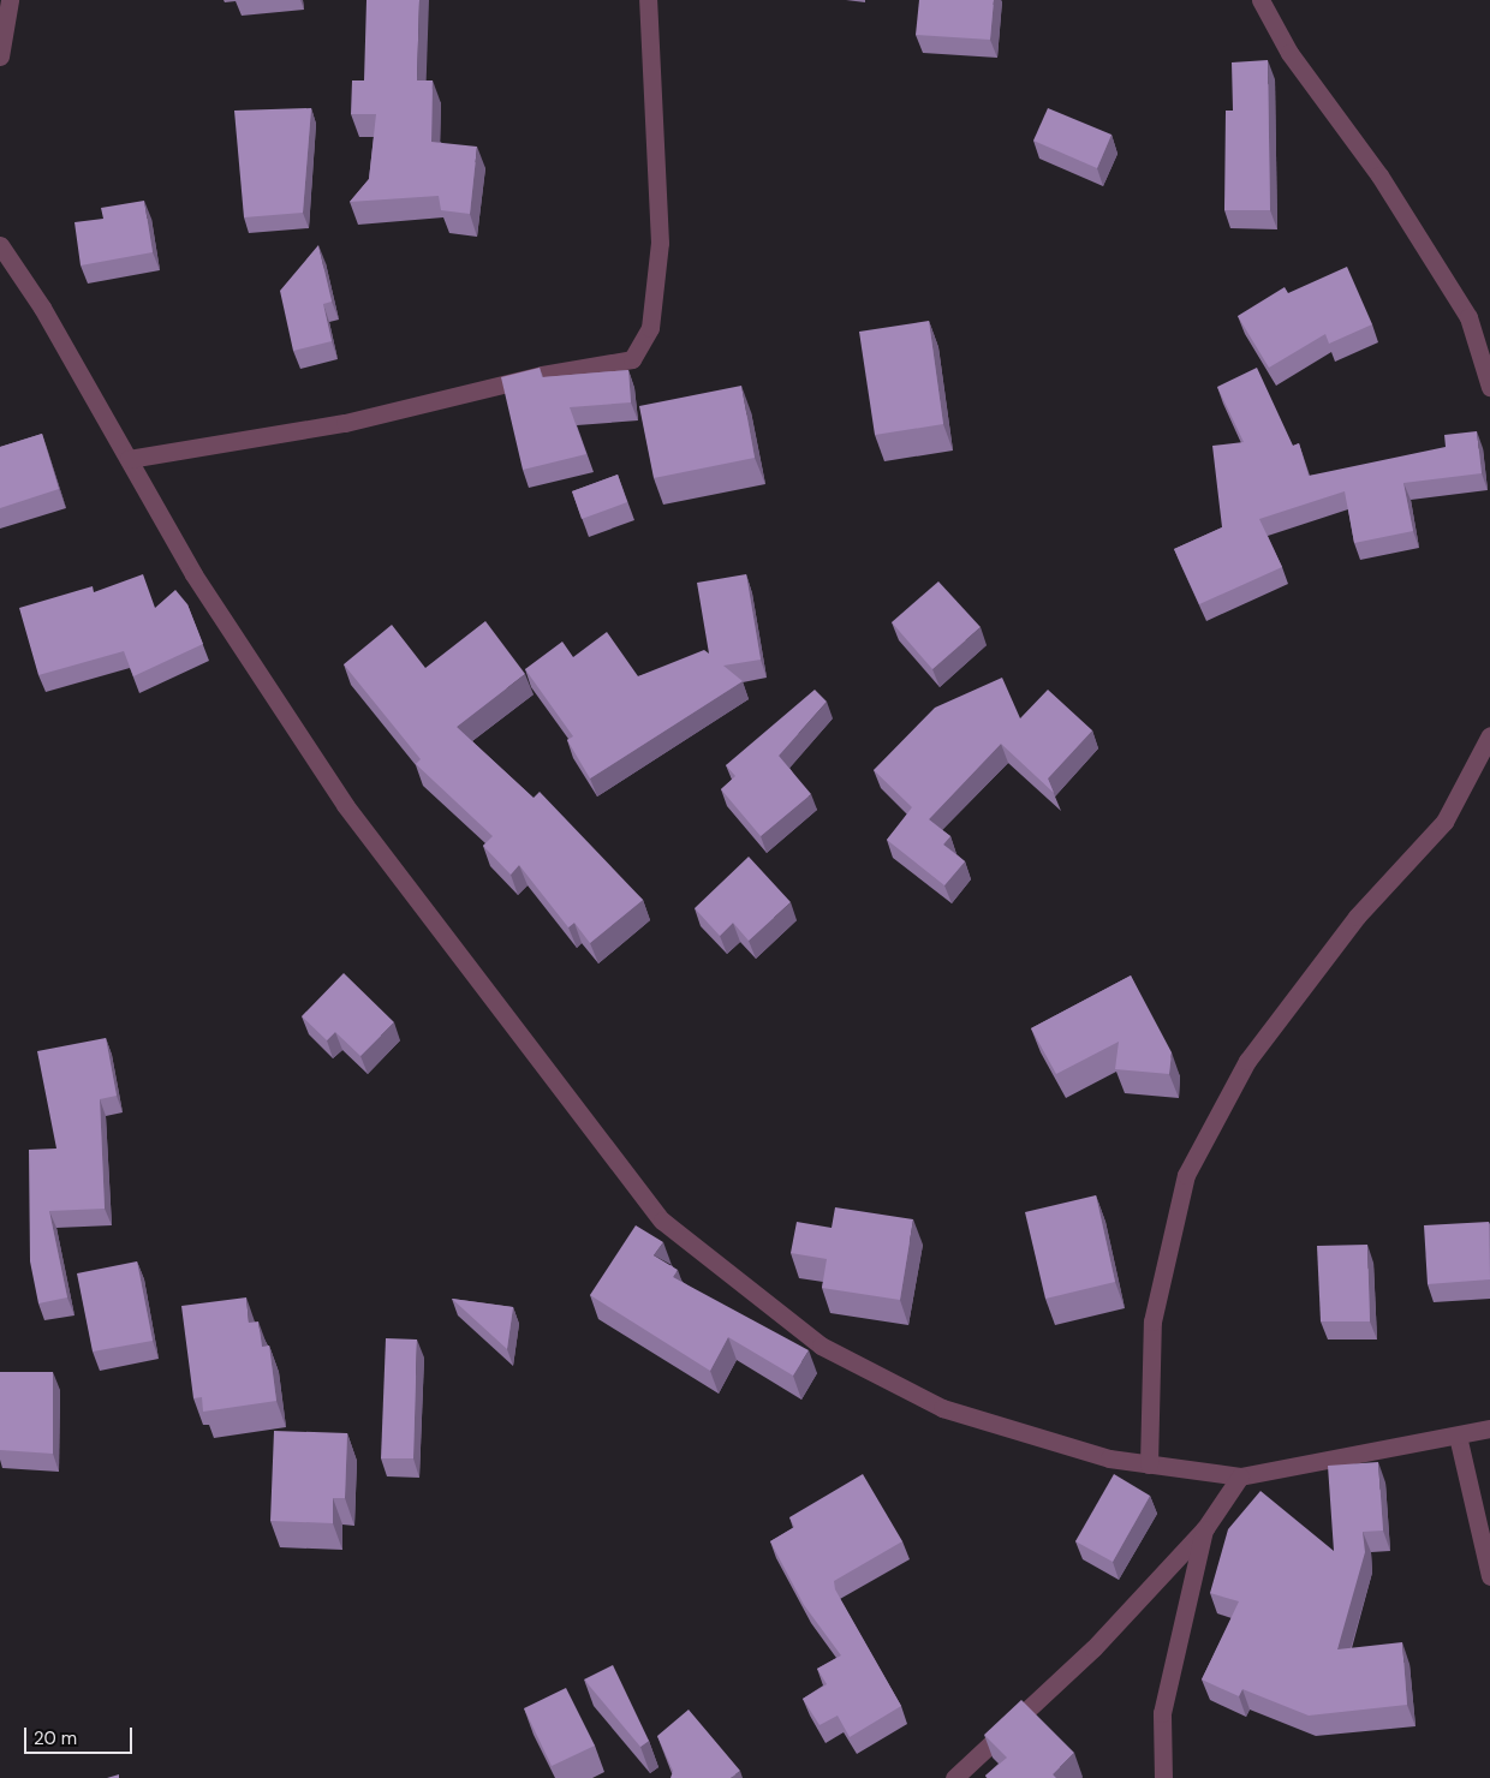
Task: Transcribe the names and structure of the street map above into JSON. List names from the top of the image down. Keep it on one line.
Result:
{"scale_bar":"20 m"}
